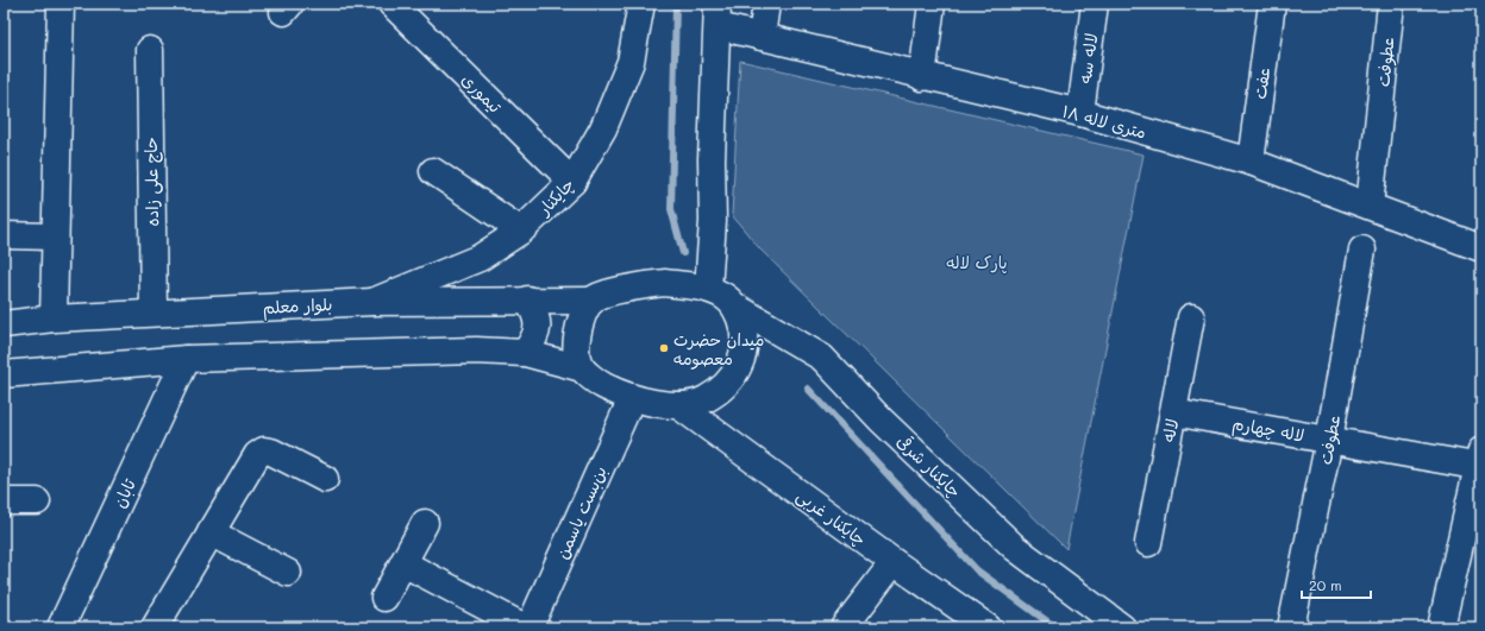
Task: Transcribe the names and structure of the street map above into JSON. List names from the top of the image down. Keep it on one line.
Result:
{"streets":{"street":["لاله سه","عطوفت","عفت","تیموری","۱۸ متری لاله","حاج علی زاده","چایکنار","بلوار معلم","لاله چهارم","لاله","چایکنار شرقی","تابان","بن‌بست یاسمن","چایکنار غربی"]},"crossings":[["لاله سه","۱۸ متری لاله"],["عطوفت","۱۸ متری لاله"],["عطوفت","لاله چهارم"],["عفت","۱۸ متری لاله"],["تیموری","چایکنار"],["حاج علی زاده","بلوار معلم"],["چایکنار","بلوار معلم"],["بلوار معلم","چایکنار شرقی"],["بلوار معلم","بن‌بست یاسمن"],["بلوار معلم","چایکنار غربی"],["لاله چهارم","لاله"],["چایکنار شرقی","بن‌بست یاسمن"],["چایکنار شرقی","چایکنار غربی"],["بن‌بست یاسمن","چایکنار غربی"]],"parks":["پارک لاله"],"places":["میدان حضرت معصومه"],"scale_bar":"20 m"}
